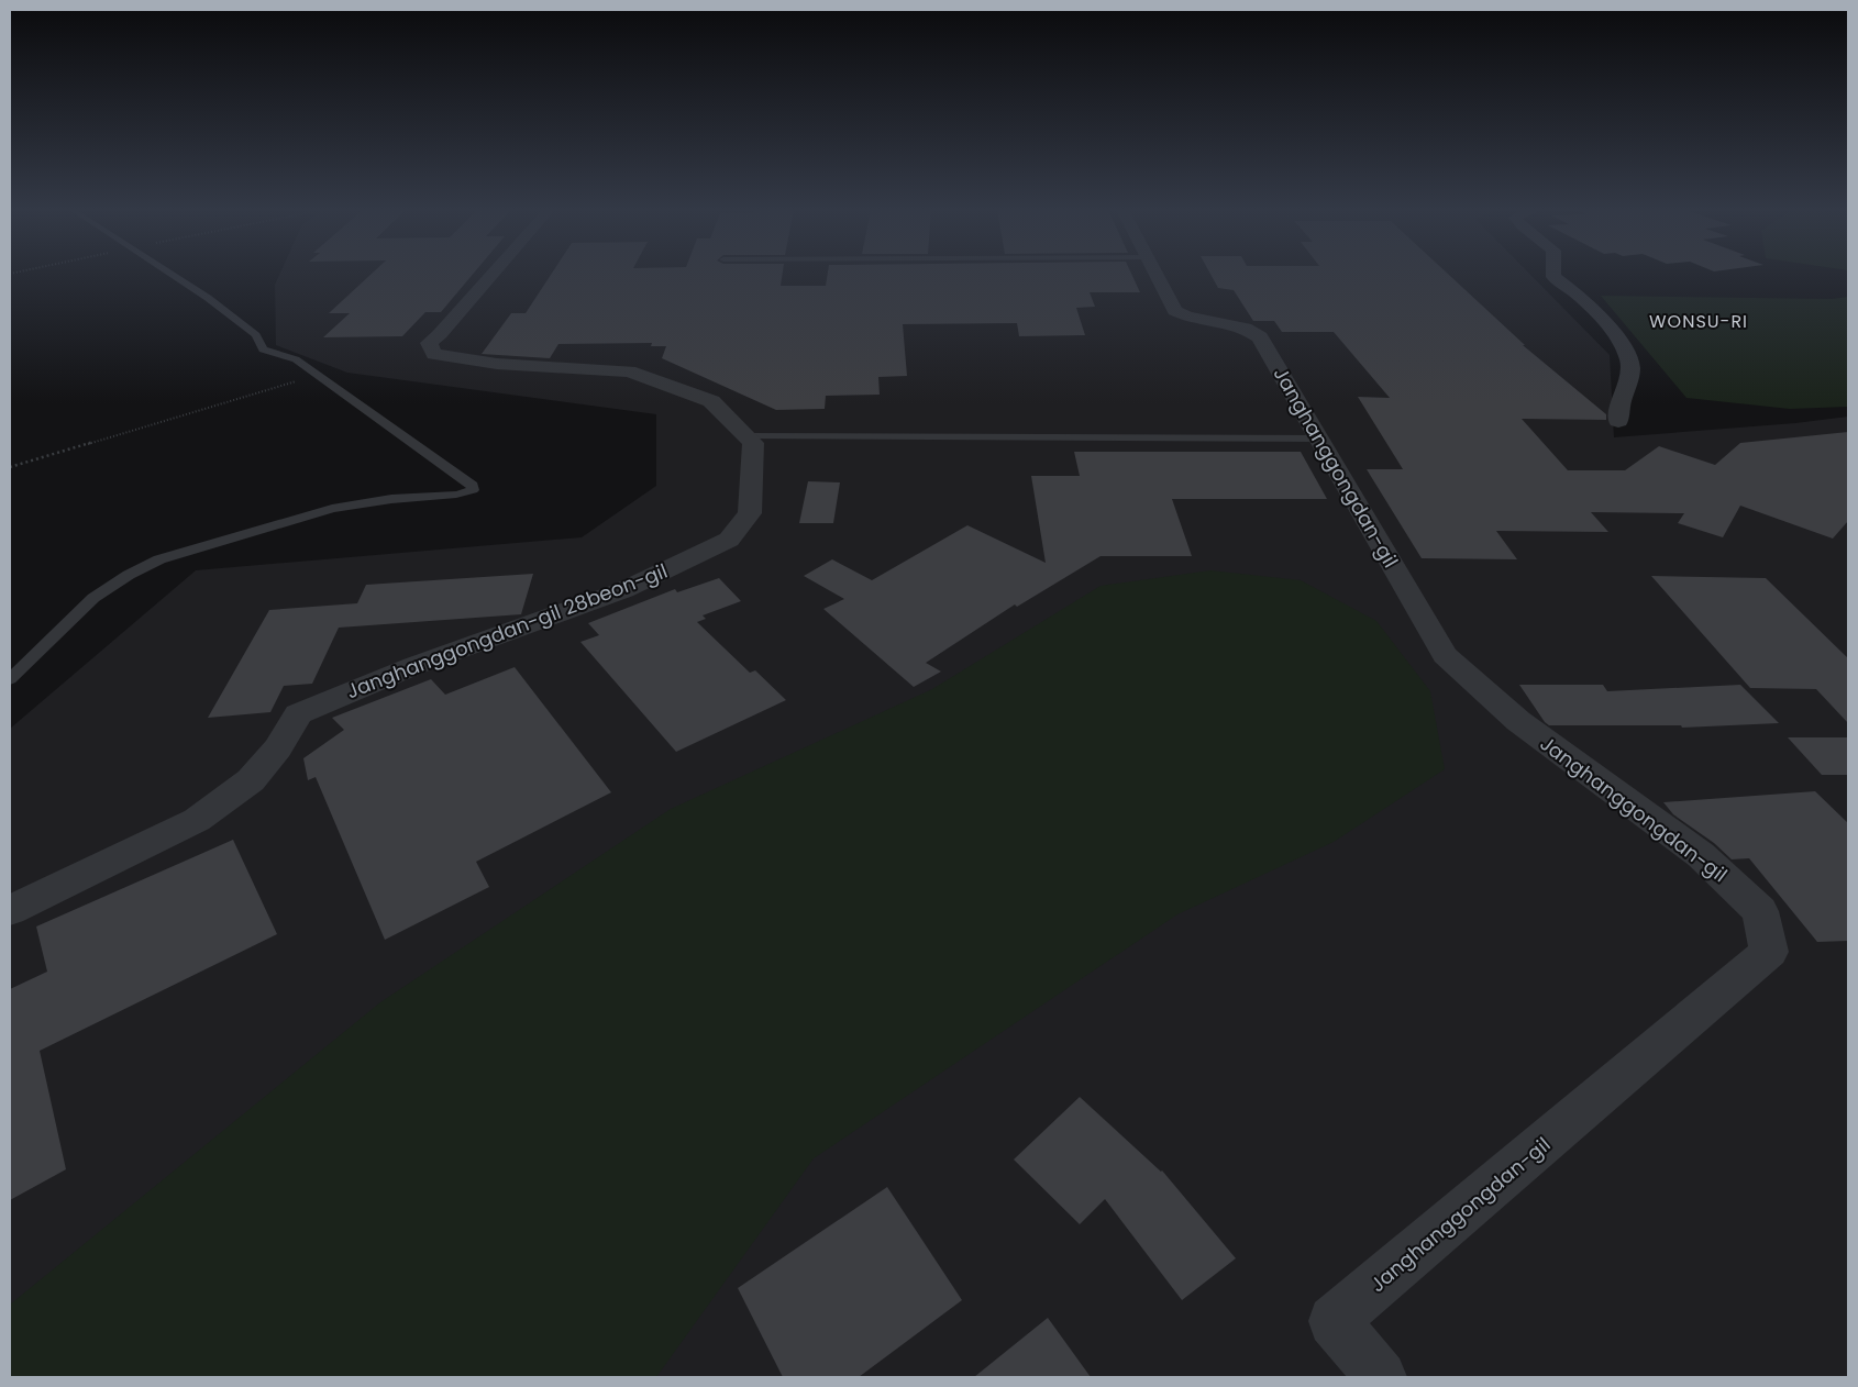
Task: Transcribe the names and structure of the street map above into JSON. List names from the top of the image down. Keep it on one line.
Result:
{"streets":{"street":["Janghanggongdan-gil","Janghanggongdan-gil 28beon-gil"]},"districts":["WONSU-RI"]}
